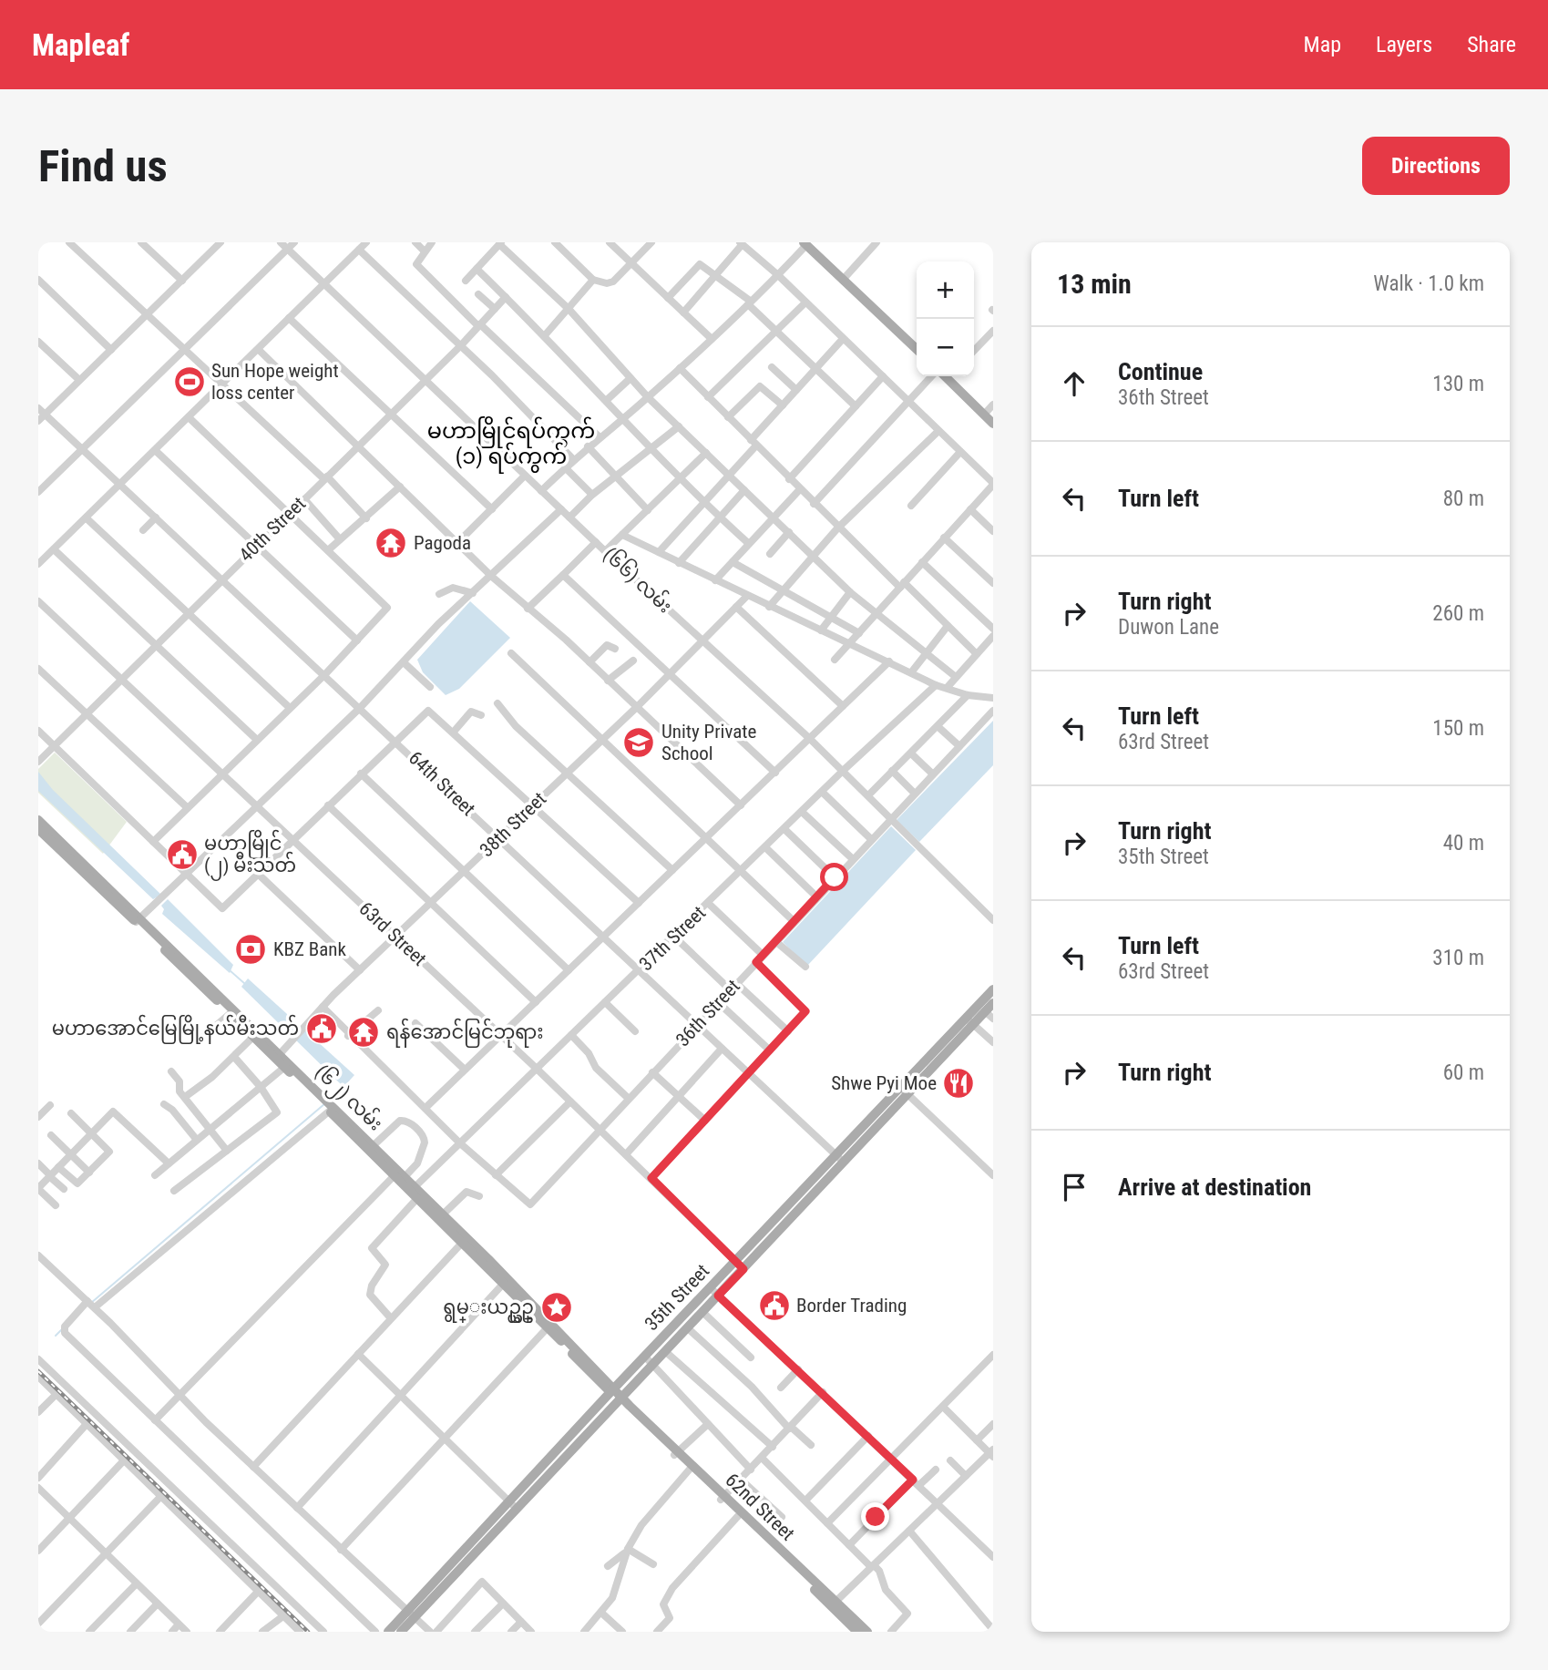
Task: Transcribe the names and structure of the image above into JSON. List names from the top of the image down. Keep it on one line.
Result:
{"streets":{"main road":["(၆၂) လမ်း","35th Street","62nd Street"],"street":["40th Street","(၆၆) လမ်း","64th Street","38th Street","63rd Street","37th Street","36th Street"]},"crossings":[["40th Street","(၆၆) လမ်း"],["40th Street","64th Street"],["40th Street","63rd Street"],["(၆၆) လမ်း","38th Street"],["(၆၆) လမ်း","37th Street"],["(၆၆) လမ်း","36th Street"],["64th Street","38th Street"],["64th Street","37th Street"],["64th Street","36th Street"],["64th Street","35th Street"],["38th Street","63rd Street"],["38th Street","(၆၂) လမ်း"],["63rd Street","37th Street"],["63rd Street","36th Street"],["63rd Street","35th Street"],["37th Street","(၆၂) လမ်း"],["(၆၂) လမ်း","35th Street"],["(၆၂) လမ်း","62nd Street"],["35th Street","62nd Street"]],"districts":["မဟာမြိုင်ရပ်ကွက် (၁) ရပ်ကွက်"],"places":{"sports":["Sun Hope weight loss center"],"temple":["Pagoda","ရန်အောင်မြင်ဘုရား"],"school or university":["Unity Private School"],"public building":["မဟာမြိုင် (၂) မီးသတ်","မဟာအောင်မြေမြို့နယ်မီးသတ်","Border Trading"],"bank":["KBZ Bank"],"restaurant":["Shwe Pyi Moe"],"place":["ရွမ္းယဥ္ယဥ္"]},"page":{"header":"Mapleaf","nav":["Map","Layers","Share"],"buttons":"Directions","title":"Find us","heading":["13 min","Walk · 1.0 km"],"map_buttons":["+","−"],"list":[["Continue","36th Street","130 m"],["Turn left","80 m"],["Turn right","Duwon Lane","260 m"],["Turn left","63rd Street","150 m"],["Turn right","35th Street","40 m"],["Turn left","63rd Street","310 m"],["Turn right","60 m"],"Arrive at destination"]}}
